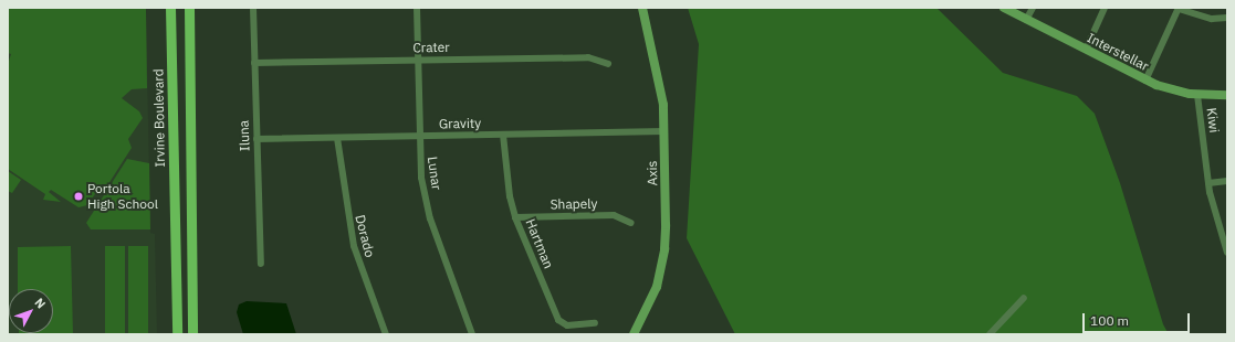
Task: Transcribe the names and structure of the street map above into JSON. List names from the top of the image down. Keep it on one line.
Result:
{"streets":{"main road":["Irvine Boulevard"],"street":["Crater","Interstellar","Kiwi","Gravity","Iluna","Lunar","Axis","Shapely","Dorado","Hartman"]},"crossings":[["Crater","Iluna"],["Crater","Lunar"],["Interstellar","Kiwi"],["Gravity","Iluna"],["Gravity","Lunar"],["Gravity","Axis"],["Gravity","Dorado"],["Gravity","Hartman"],["Shapely","Hartman"]],"places":["Portola High School"],"scale_bar":"100 m","north":"top right"}
